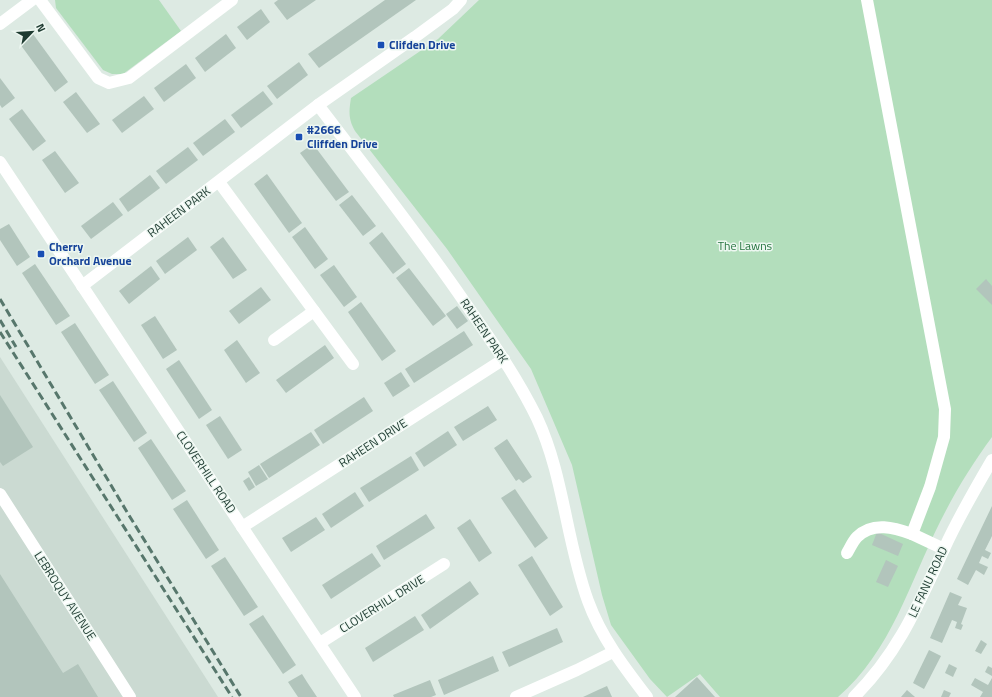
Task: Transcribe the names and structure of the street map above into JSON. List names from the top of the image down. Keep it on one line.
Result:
{"streets":{"street":["RAHEEN PARK","RAHEEN DRIVE","CLOVERHILL ROAD","LE FANU ROAD","LEBROQUY AVENUE","CLOVERHILL DRIVE"]},"crossings":[["RAHEEN PARK","RAHEEN DRIVE"],["RAHEEN PARK","CLOVERHILL ROAD"],["RAHEEN DRIVE","CLOVERHILL ROAD"],["CLOVERHILL ROAD","CLOVERHILL DRIVE"]],"parks":["The Lawns"],"places":{"transit":["Clifden Drive","#2666 Cliffden Drive","Cherry Orchard Avenue"]},"north":"top right"}
